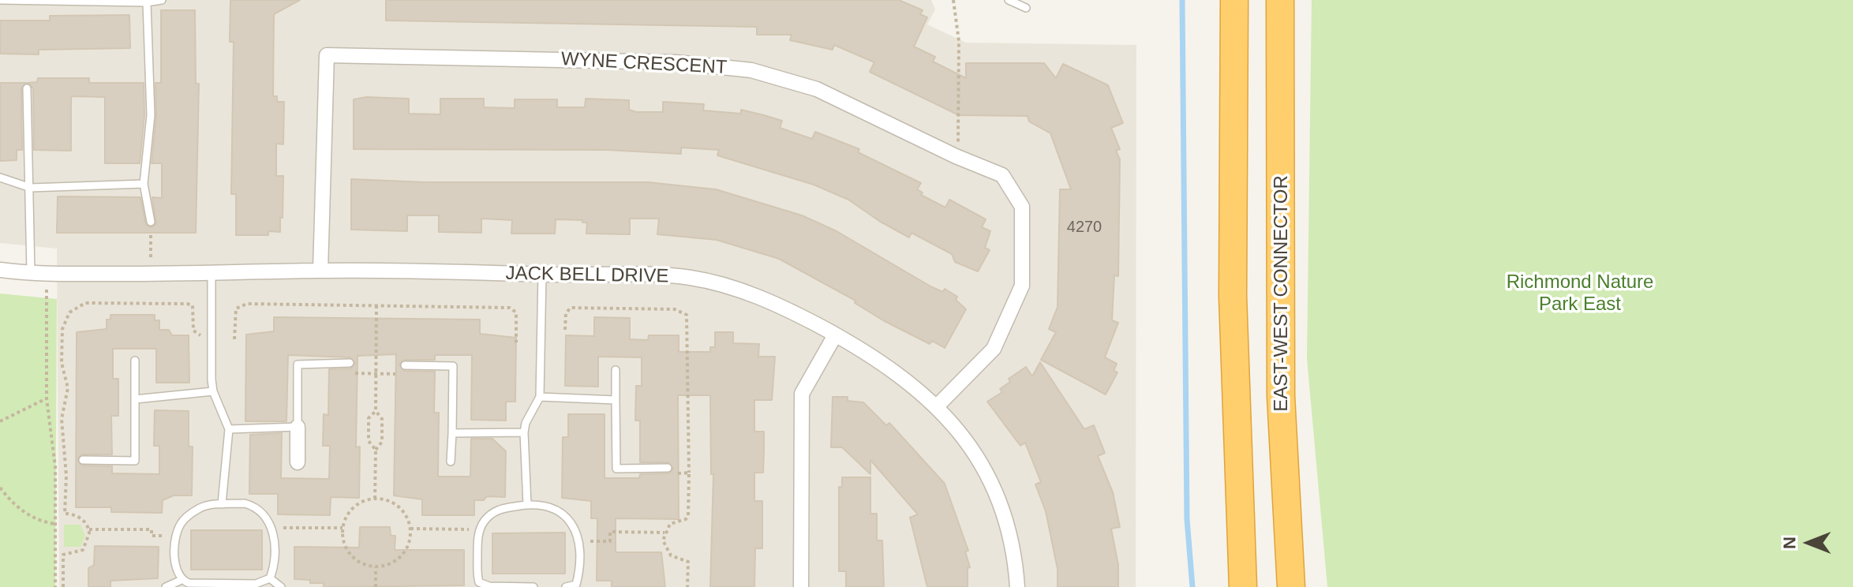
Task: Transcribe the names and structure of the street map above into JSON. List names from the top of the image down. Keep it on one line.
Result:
{"streets":{"highway":["EAST-WEST CONNECTOR"],"street":["WYNE CRESCENT","JACK BELL DRIVE"]},"crossings":[["WYNE CRESCENT","JACK BELL DRIVE"]],"parks":["Richmond Nature Park East"],"house_numbers":["4270"],"north":"left"}
